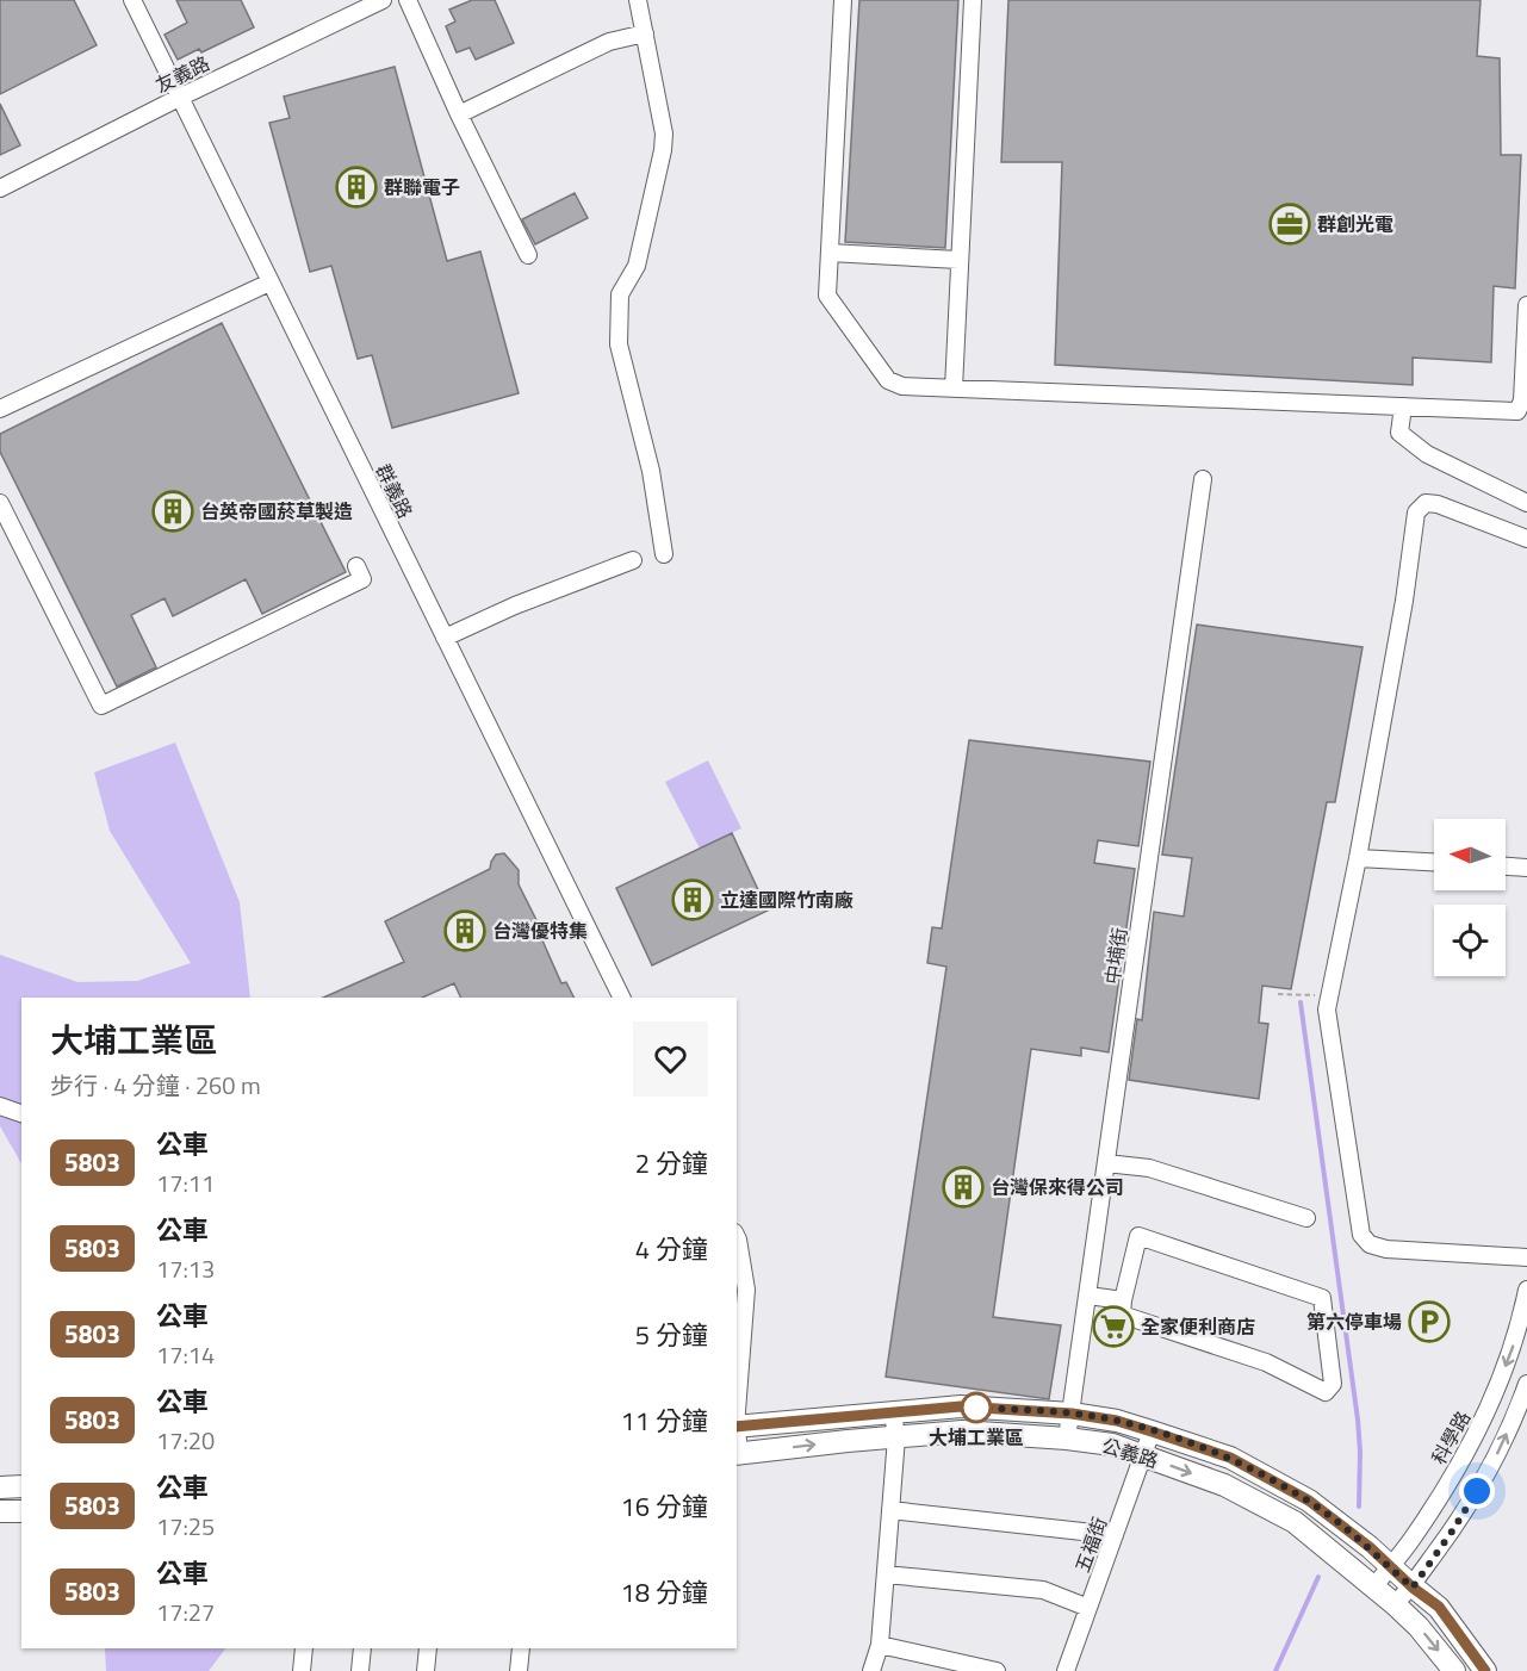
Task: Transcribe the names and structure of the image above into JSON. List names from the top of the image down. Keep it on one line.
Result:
{"streets":{"main road":["公義路"],"street":["友義路","群義路","中埔街","科學路","五福街"]},"crossings":[["友義路","群義路"],["中埔街","公義路"],["科學路","公義路"],["公義路","五福街"]],"places":{"building":["群聯電子","台英帝國菸草製造","立達國際竹南廠","台灣優特集","台灣保來得公司"],"office":["群創光電"],"parking":["第六停車場"],"supermarket":["全家便利商店"],"other":["大埔工業區"]},"lines":["bus line 5803"],"north":"left","page":{"heading":["大埔工業區","步行 · 4 分鐘 · 260 m"],"list":[{"mark":"5803","name":"公車","note":"17:11","value":"2 分鐘"},{"mark":"5803","name":"公車","note":"17:13","value":"4 分鐘"},{"mark":"5803","name":"公車","note":"17:14","value":"5 分鐘"},{"mark":"5803","name":"公車","note":"17:20","value":"11 分鐘"},{"mark":"5803","name":"公車","note":"17:25","value":"16 分鐘"},{"mark":"5803","name":"公車","note":"17:27","value":"18 分鐘"}]}}
